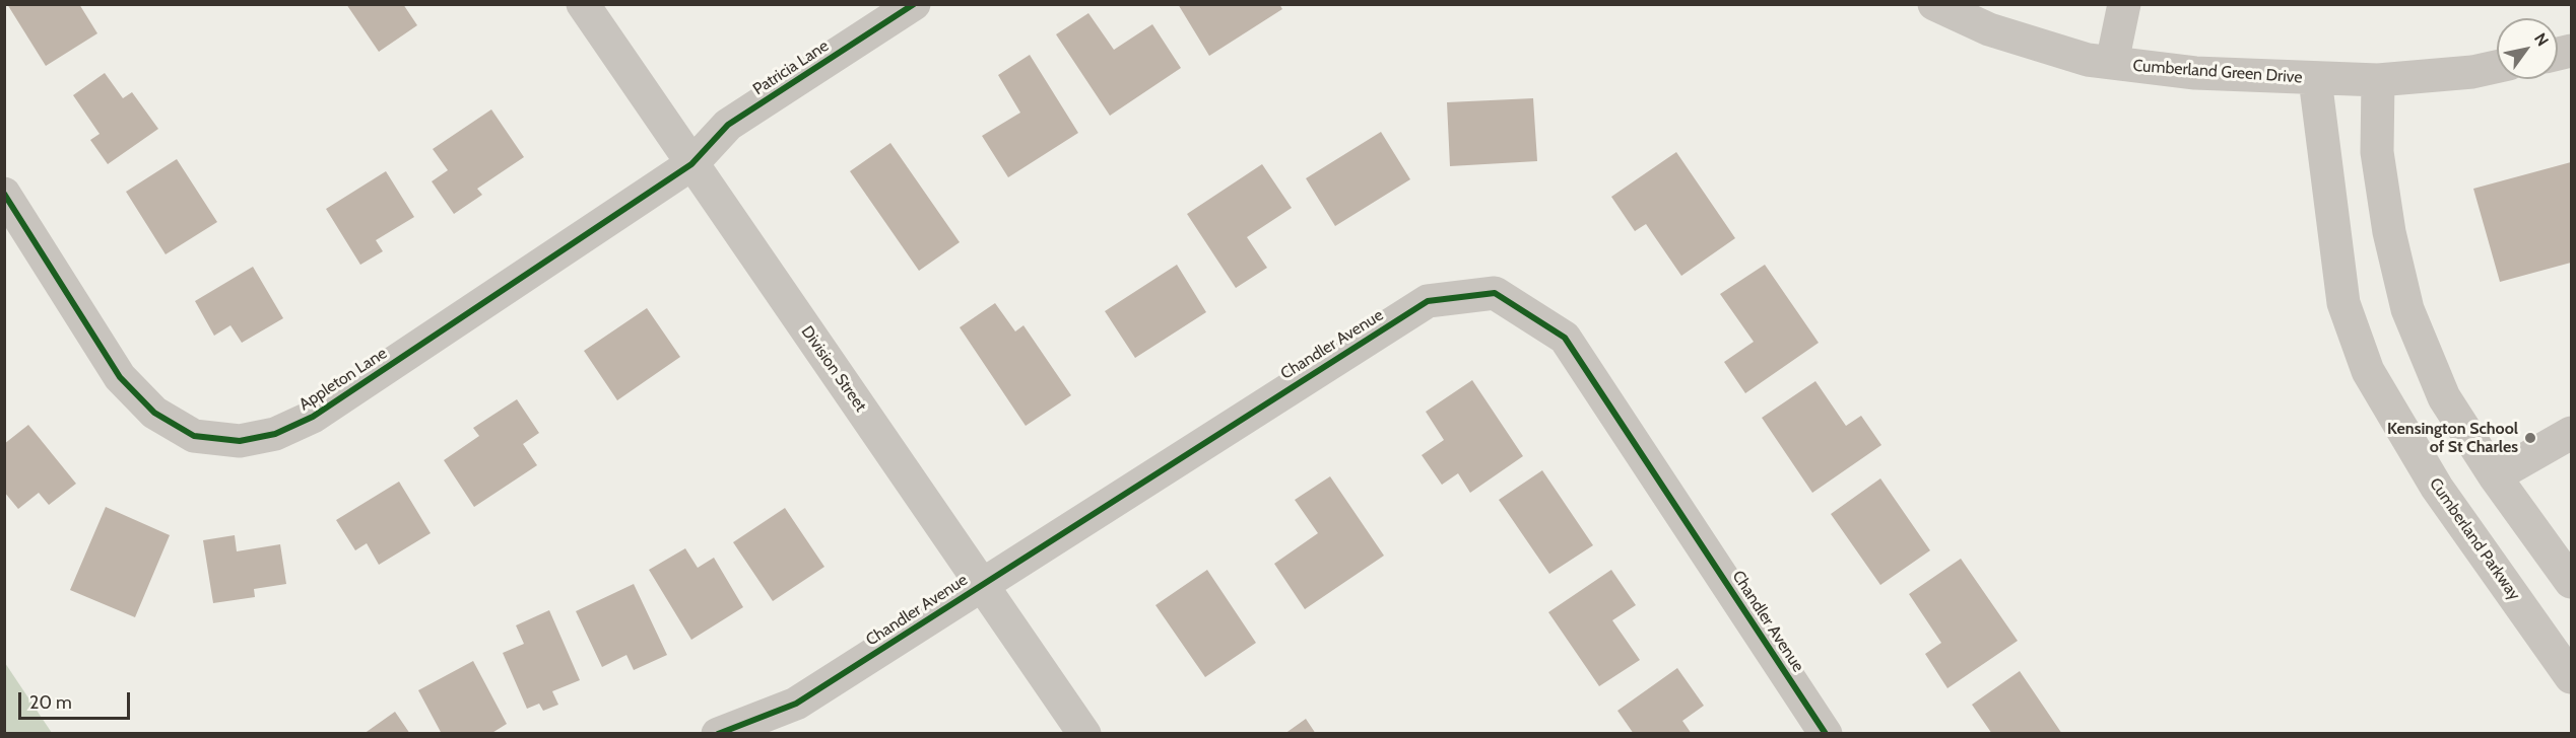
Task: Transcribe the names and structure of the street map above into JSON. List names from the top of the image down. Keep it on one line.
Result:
{"streets":{"street":["Patricia Lane","Cumberland Green Drive","Chandler Avenue","Division Street","Appleton Lane","Cumberland Parkway"]},"crossings":[["Patricia Lane","Division Street"],["Patricia Lane","Appleton Lane"],["Cumberland Green Drive","Cumberland Parkway"],["Chandler Avenue","Division Street"],["Division Street","Appleton Lane"]],"places":["Kensington School of St Charles"],"scale_bar":"20 m","north":"top right"}
